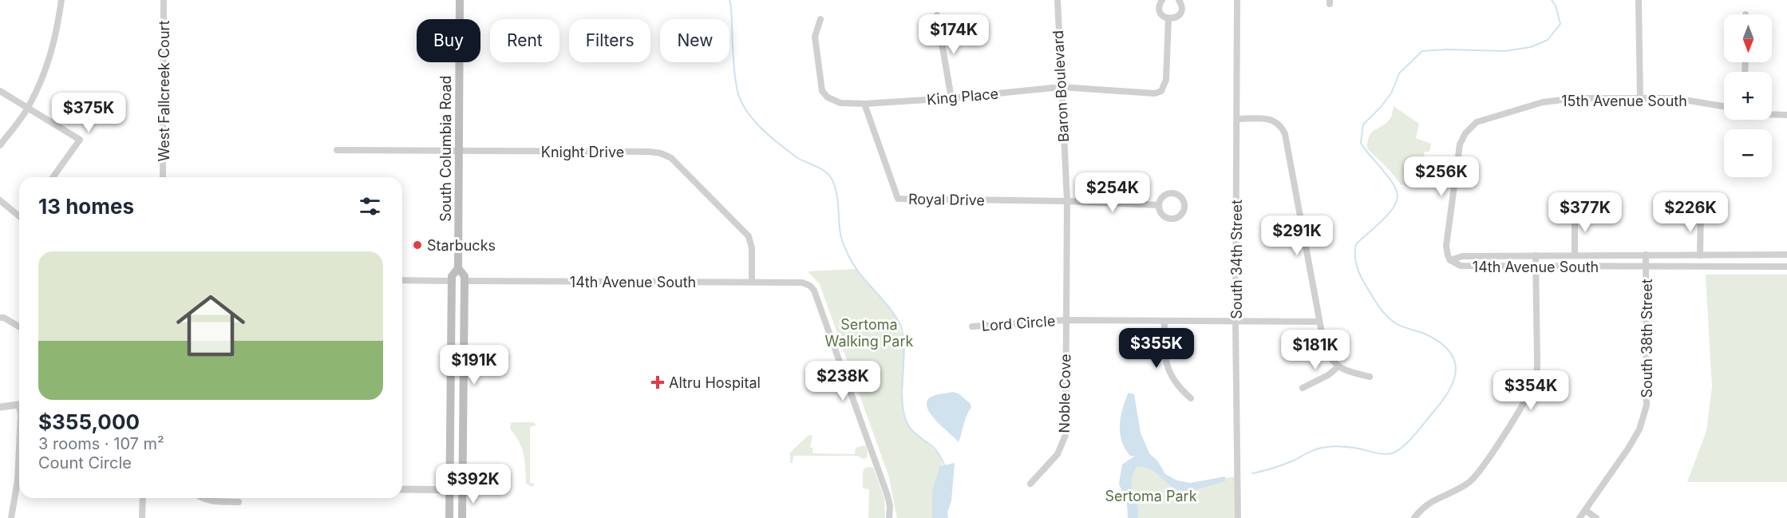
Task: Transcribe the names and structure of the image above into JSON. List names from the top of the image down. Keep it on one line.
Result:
{"streets":{"main road":["South Columbia Road"],"street":["Baron Boulevard","West Fallcreek Court","King Place","15th Avenue South","Knight Drive","Royal Drive","South 34th Street","14th Avenue South","Lord Circle","South 38th Street","Noble Cove"]},"crossings":[["Baron Boulevard","King Place"],["Baron Boulevard","Royal Drive"],["Baron Boulevard","Lord Circle"],["Baron Boulevard","Noble Cove"],["King Place","Royal Drive"],["15th Avenue South","14th Avenue South"],["South Columbia Road","Knight Drive"],["South Columbia Road","14th Avenue South"],["Knight Drive","14th Avenue South"],["14th Avenue South","South 38th Street"],["Lord Circle","Noble Cove"]],"parks":["Sertoma Walking Park","Sertoma Park"],"places":{"other":["Starbucks"],"health":["Altru Hospital"]},"north":"bottom","page":{"map_buttons":["+","−"],"price":["$174K","$375K","$256K","$254K","$377K","$226K","$291K","$355K","$181K","$191K","$238K","$354K","$392K"],"chip":["Buy","Rent","Filters","New"],"heading":"13 homes","list":[{"name":"$355,000","note":"3 rooms · 107 m² · Count Circle"}]}}
